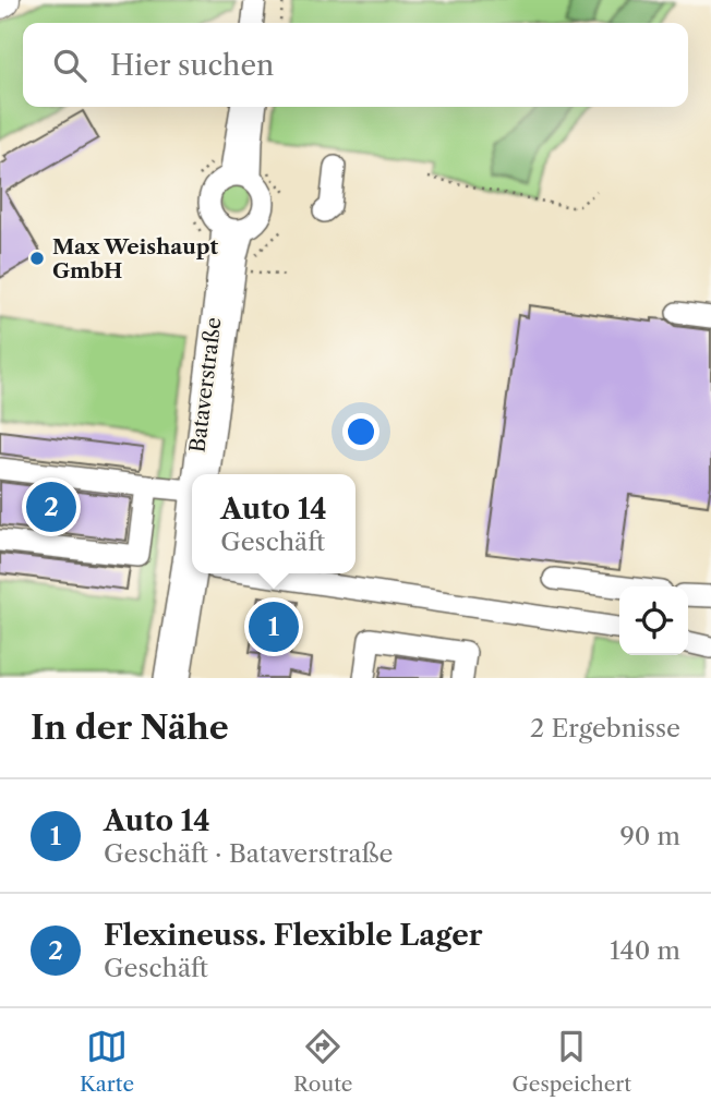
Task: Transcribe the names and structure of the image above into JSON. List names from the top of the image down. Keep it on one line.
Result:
{"streets":{"street":["Bataverstraße"]},"places":["Max Weishaupt GmbH"],"page":{"search":"Hier suchen","popup":["Auto 14","Geschäft"],"pins":["2","1"],"heading":["In der Nähe","2 Ergebnisse"],"list":[{"mark":"1","name":"Auto 14","note":"Geschäft · Bataverstraße","value":"90 m"},{"mark":"2","name":"Flexineuss. Flexible Lager","note":"Geschäft","value":"140 m"}],"nav":["Karte","Route","Gespeichert"]}}
